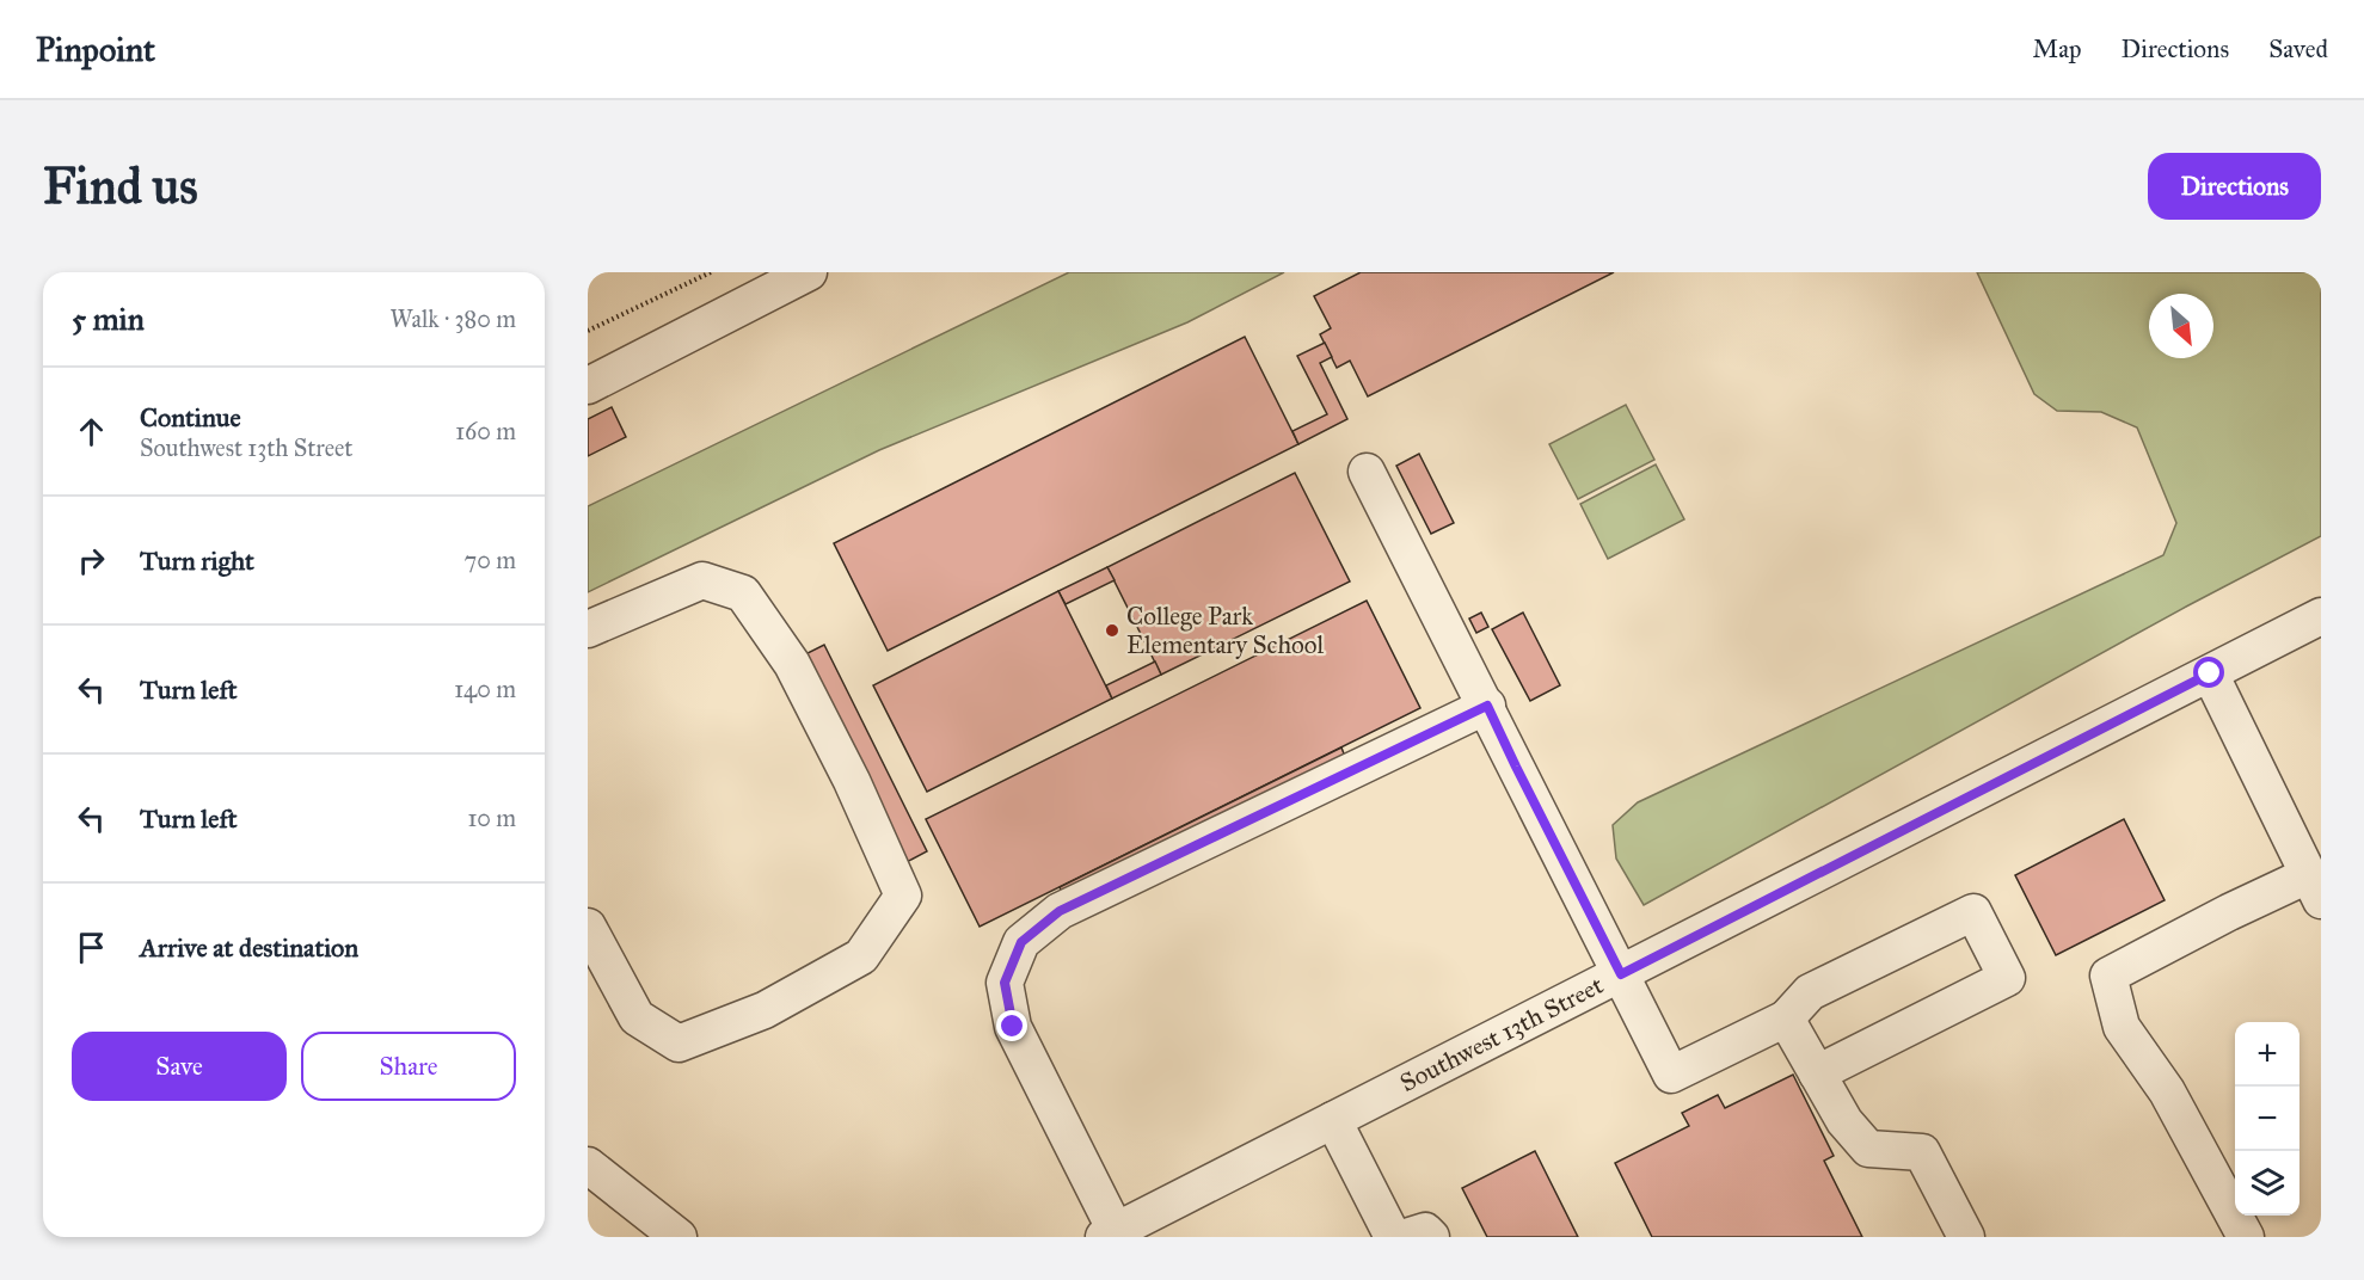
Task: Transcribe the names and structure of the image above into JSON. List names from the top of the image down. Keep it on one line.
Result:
{"streets":{"street":["Southwest 13th Street"]},"places":["College Park Elementary School"],"north":"bottom right","page":{"header":"Pinpoint","nav":["Map","Directions","Saved"],"buttons":["Directions",["Save","Share"]],"title":"Find us","heading":["5 min","Walk · 380 m"],"list":[["Continue","Southwest 13th Street","160 m"],["Turn right","70 m"],["Turn left","140 m"],["Turn left","10 m"],"Arrive at destination"],"map_buttons":["+","−"]}}
